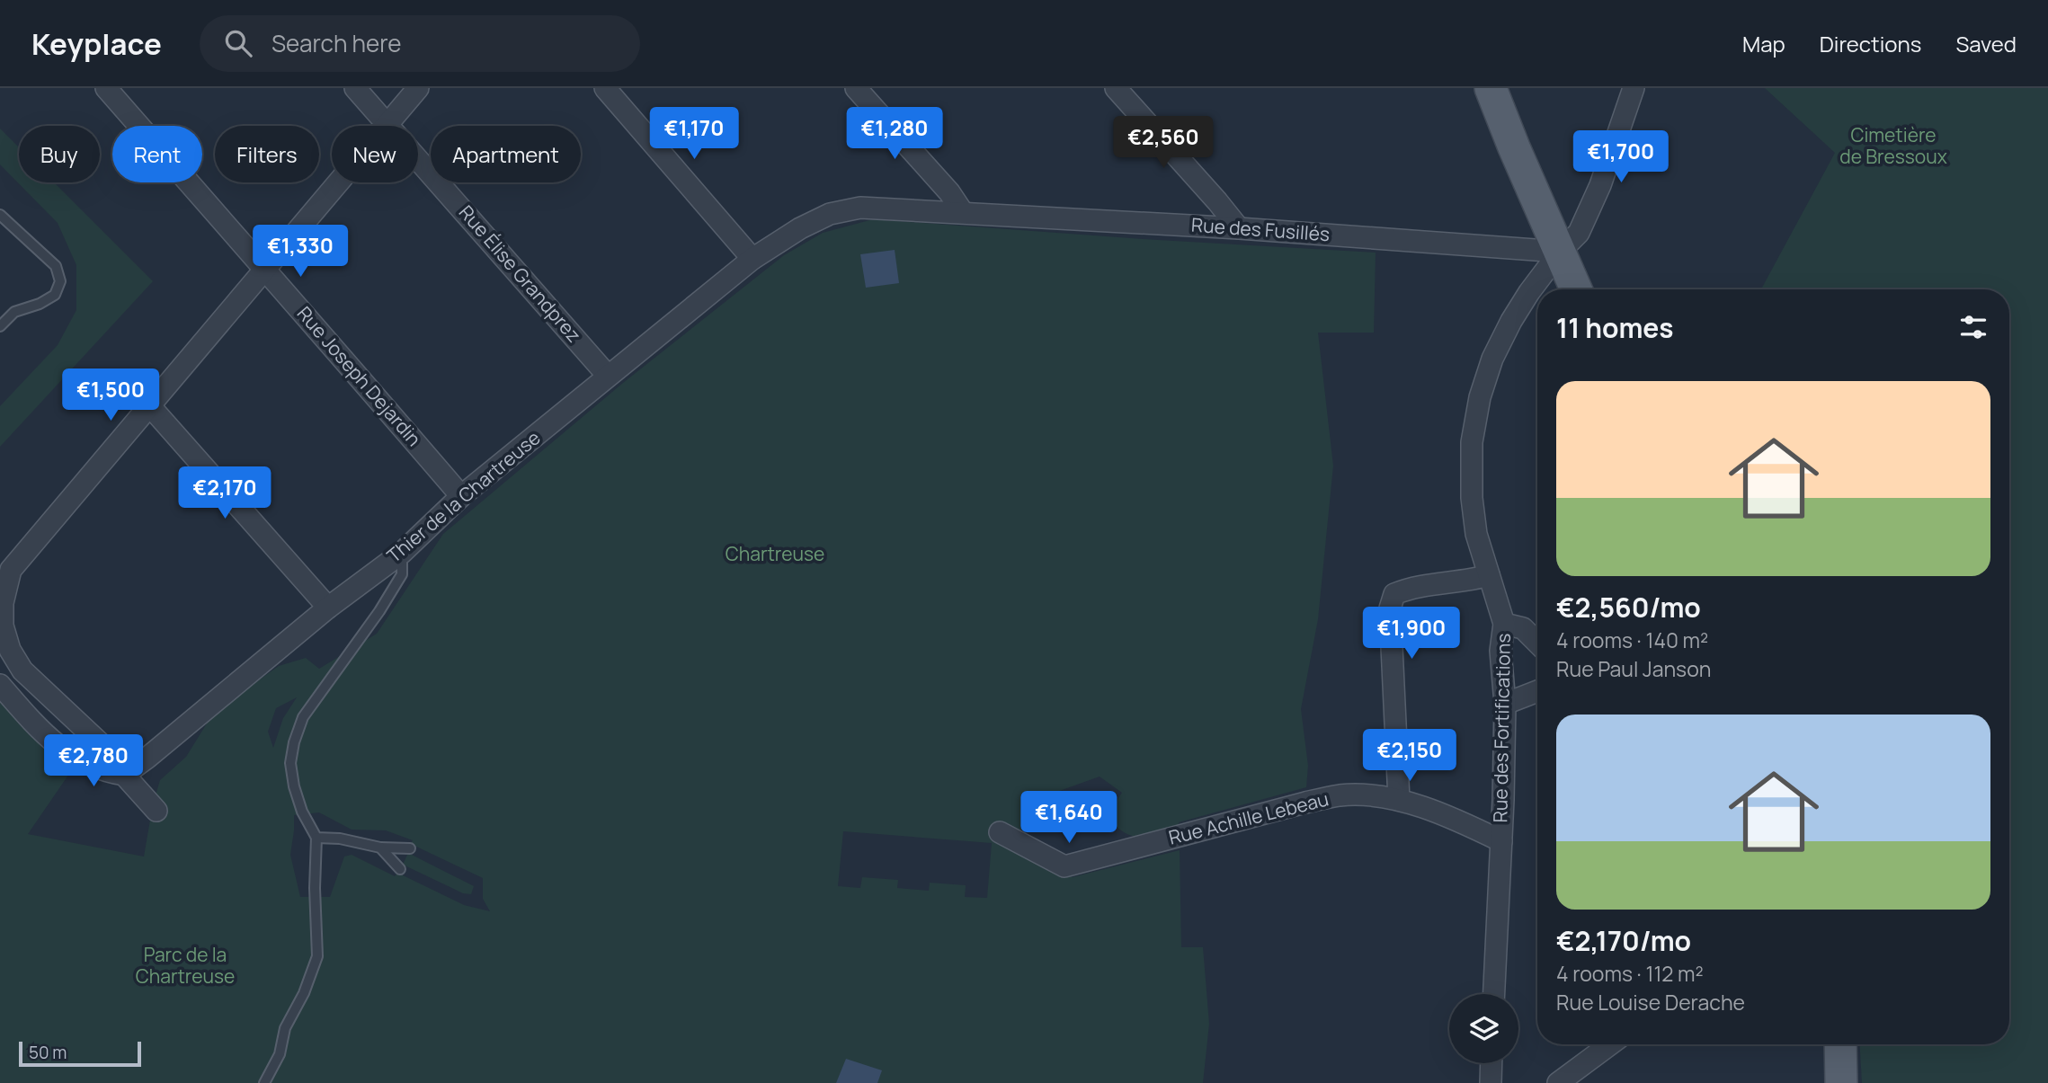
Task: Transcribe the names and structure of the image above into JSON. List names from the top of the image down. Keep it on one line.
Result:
{"streets":{"street":["Rue des Fusillés","Rue Élise Grandprez","Rue Joseph Dejardin","Thier de la Chartreuse","Rue des Fortifications","Rue Achille Lebeau"]},"crossings":[["Rue des Fusillés","Thier de la Chartreuse"],["Rue des Fusillés","Rue des Fortifications"],["Rue Élise Grandprez","Thier de la Chartreuse"],["Rue Joseph Dejardin","Thier de la Chartreuse"],["Rue des Fortifications","Rue Achille Lebeau"]],"parks":["Cimetière de Bressoux","Chartreuse","Parc de la Chartreuse"],"scale_bar":"50 m","page":{"header":"Keyplace","search":"Search here","nav":["Map","Directions","Saved"],"price":["€1,170","€1,280","€2,560","€1,700","€1,330","€1,500","€2,170","€1,900","€2,150","€2,780","€1,640"],"chip":["Buy","Rent","Filters","New","Apartment"],"heading":"11 homes","list":[{"name":"€2,560/mo","note":"4 rooms · 140 m² · Rue Paul Janson"},{"name":"€2,170/mo","note":"4 rooms · 112 m² · Rue Louise Derache"}],"scale":"50 m"}}
